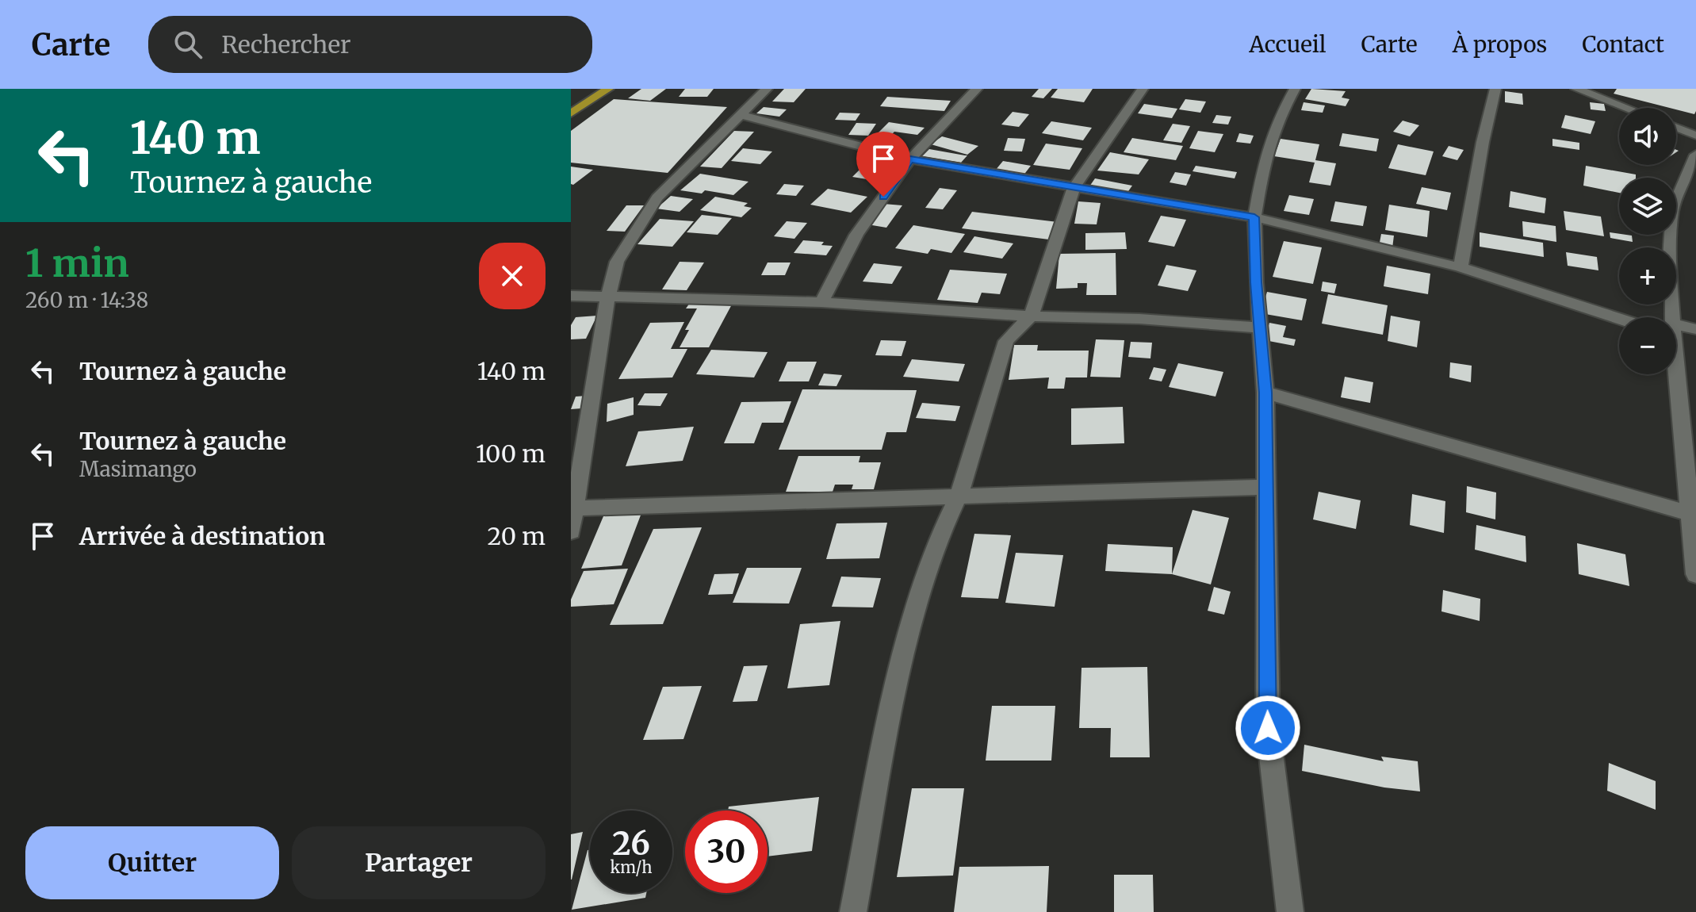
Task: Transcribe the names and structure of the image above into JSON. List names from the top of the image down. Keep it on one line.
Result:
{"page":{"header":"Carte","search":"Rechercher","nav":["Accueil","Carte","À propos","Contact"],"turn":["140 m","Tournez à gauche"],"map_buttons":["+","−"],"heading":["1 min","260 m · 14:38"],"list":[{"name":"Tournez à gauche","value":"140 m"},{"name":"Tournez à gauche","note":"Masimango","value":"100 m"},{"name":"Arrivée à destination","value":"20 m"}],"speed":"26 km/h","limit":"30","buttons":["Quitter","Partager"]}}
